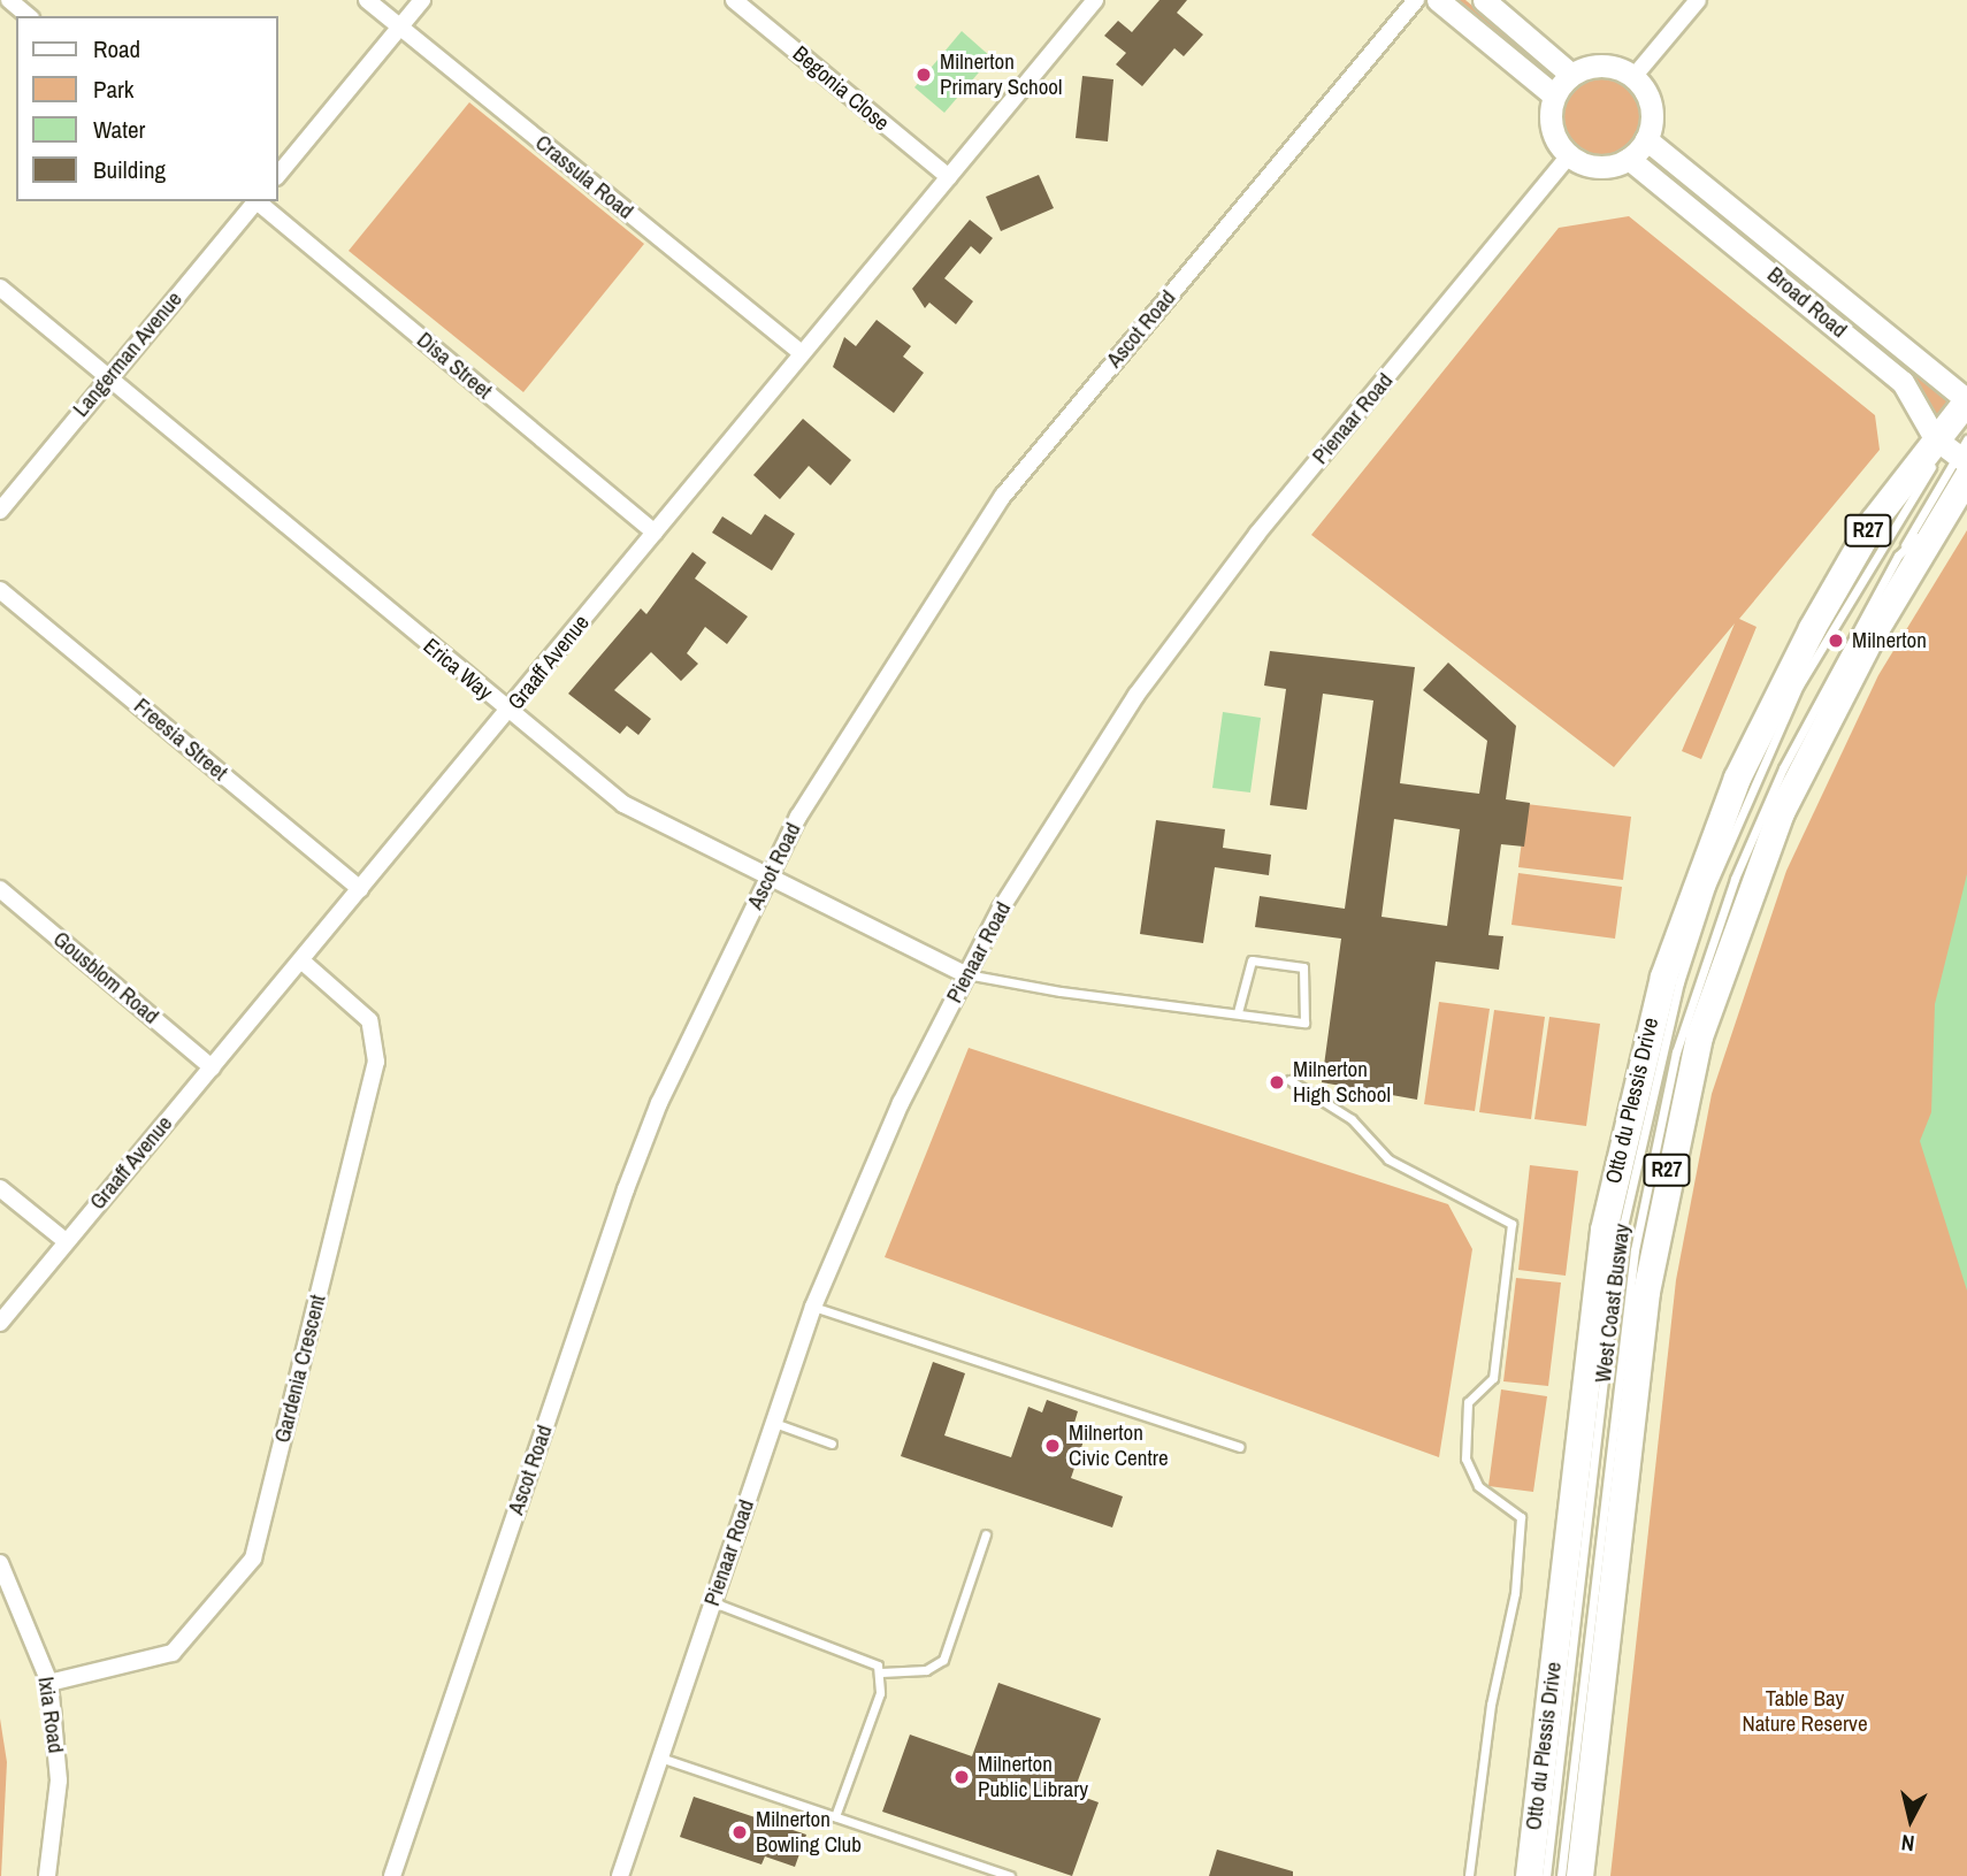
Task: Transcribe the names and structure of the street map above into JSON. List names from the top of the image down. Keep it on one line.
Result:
{"streets":{"main road":["R27","Otto du Plessis Drive"],"street":["Begonia Close","Crassula Road","Broad Road","Ascot Road","Langerman Avenue","Disa Street","Pienaar Road","Graaff Avenue","Erica Way","Freesia Street","Gousblom Road","Gardenia Crescent","Ixia Road"],"lane":["West Coast Busway"]},"crossings":[["Begonia Close","Graaff Avenue"],["Crassula Road","Graaff Avenue"],["Broad Road","Pienaar Road"],["Broad Road","Otto du Plessis Drive"],["Broad Road","West Coast Busway"],["Ascot Road","Erica Way"],["Langerman Avenue","Erica Way"],["Disa Street","Graaff Avenue"],["Pienaar Road","Erica Way"],["Graaff Avenue","Erica Way"],["Graaff Avenue","Freesia Street"],["Graaff Avenue","Gousblom Road"],["Graaff Avenue","Gardenia Crescent"],["Otto du Plessis Drive","West Coast Busway"],["Gardenia Crescent","Ixia Road"]],"parks":["Table Bay Nature Reserve"],"places":["Milnerton Primary School","Milnerton","Milnerton High School","Milnerton Civic Centre","Milnerton Public Library","Milnerton Bowling Club"],"legend":["Road","Park","Water","Building"],"north":"bottom"}
